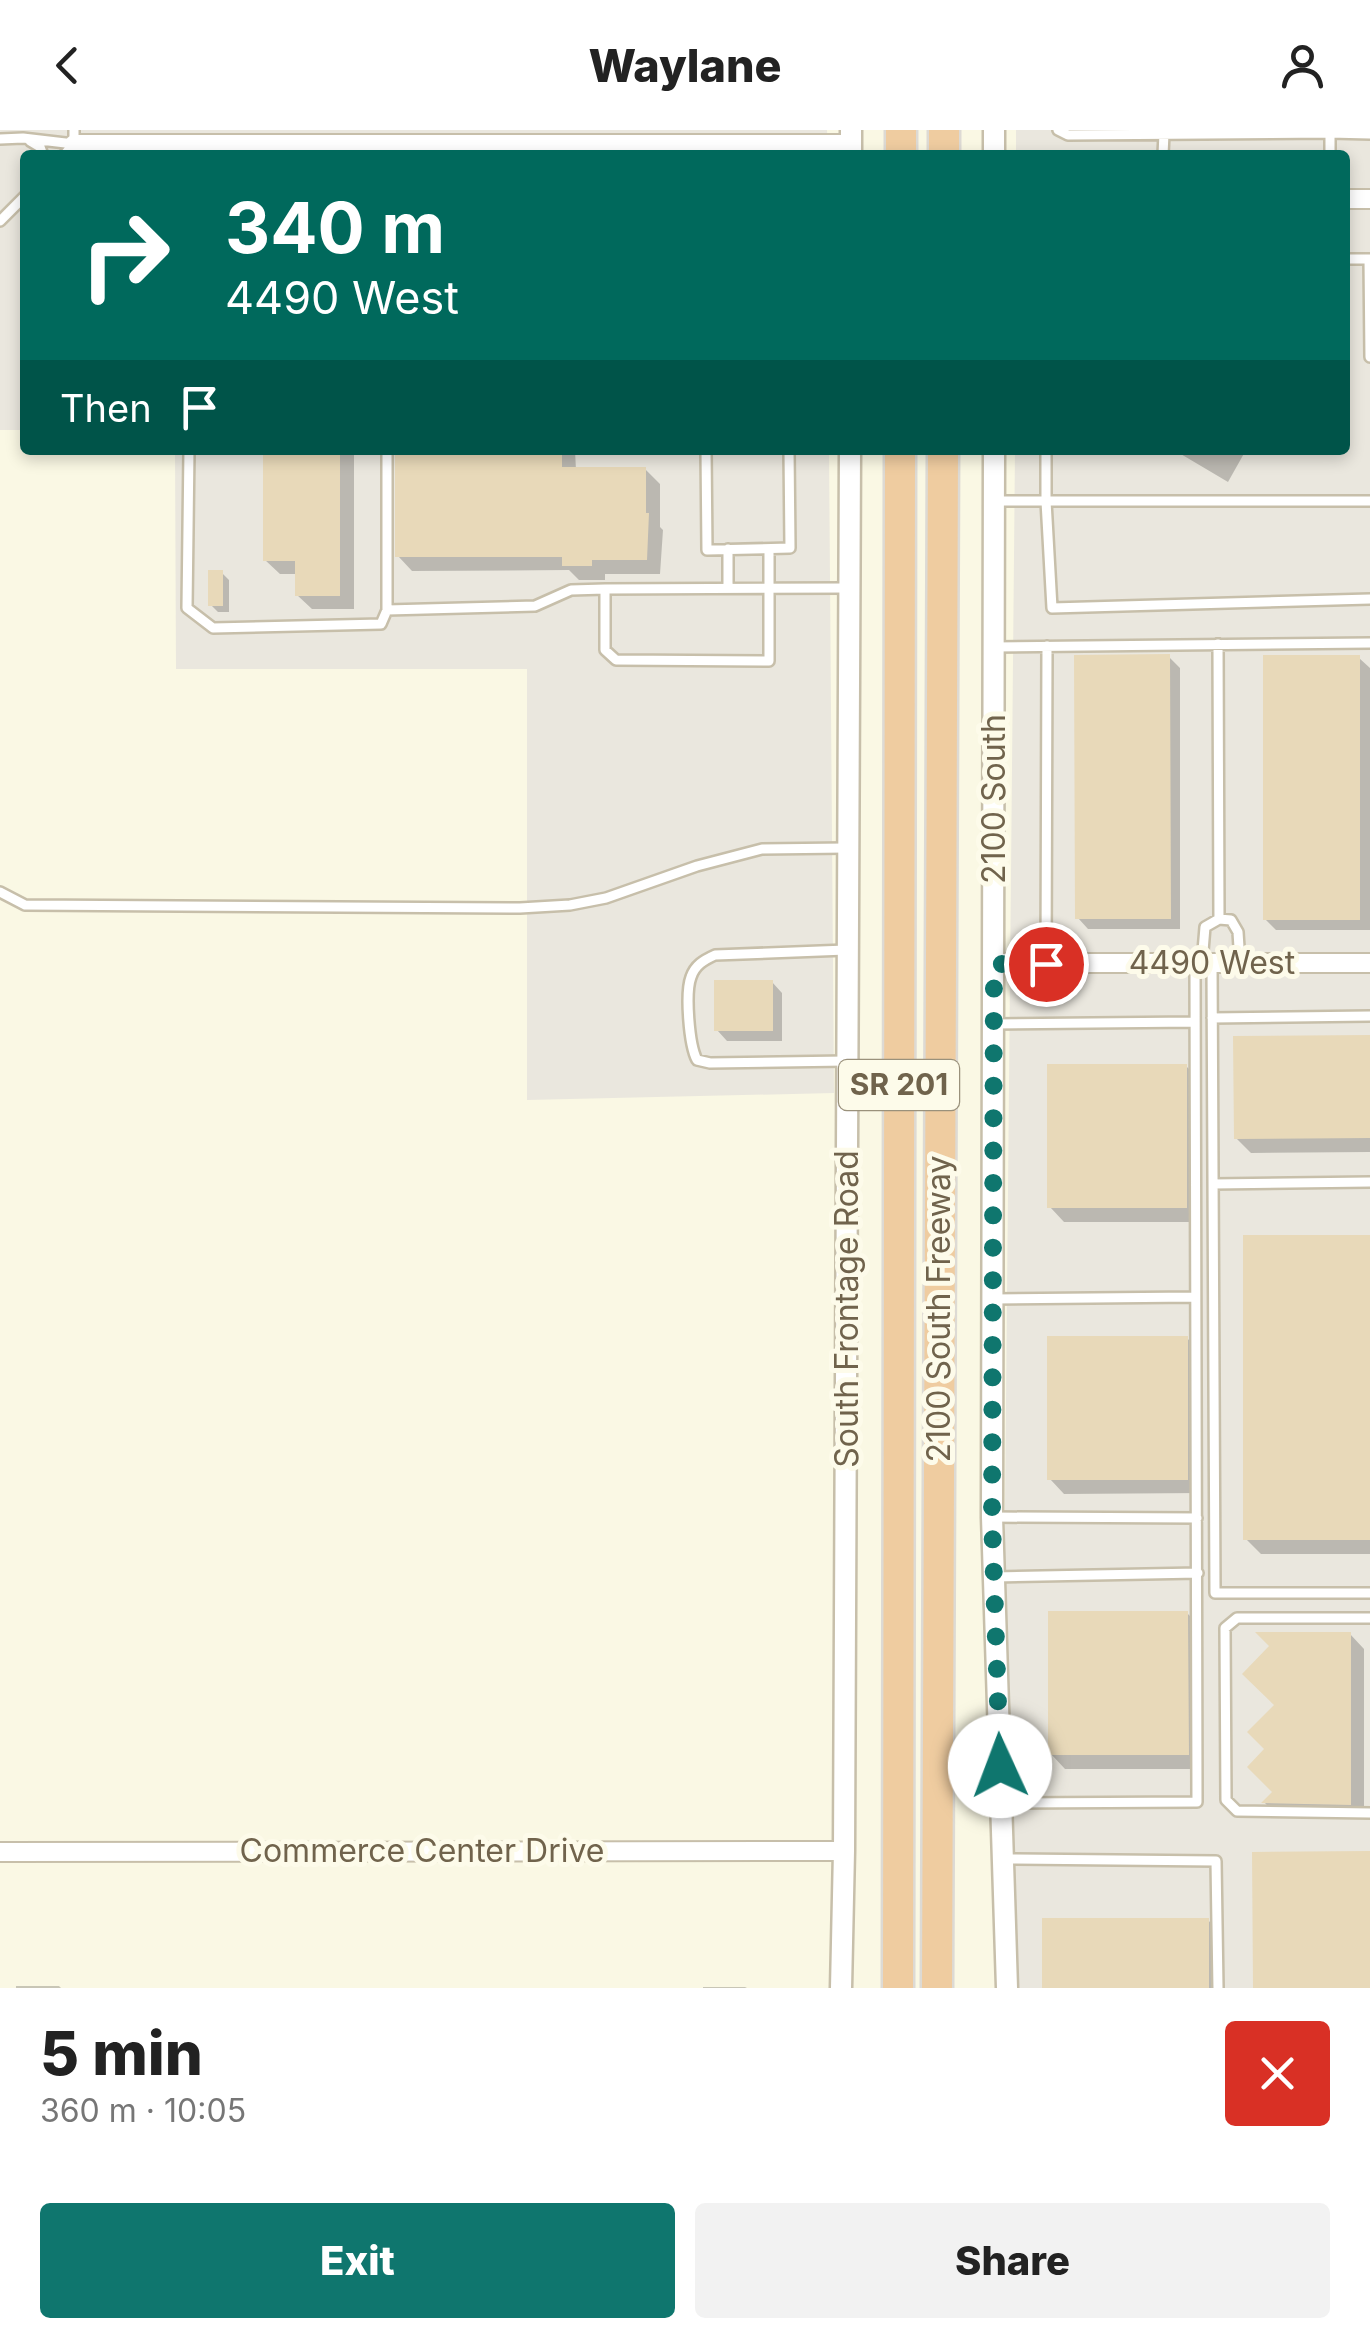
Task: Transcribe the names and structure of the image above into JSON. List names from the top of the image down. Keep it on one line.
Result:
{"streets":{"highway":["SR 201","2100 South Freeway"],"street":["2100 South","4490 West","South Frontage Road","Commerce Center Drive"]},"crossings":[["2100 South","4490 West"],["South Frontage Road","Commerce Center Drive"]],"page":{"header":"Waylane","turn":["340 m","4490 West"],"then":"Then","heading":["5 min","360 m · 10:05"],"buttons":["Exit","Share"]}}
